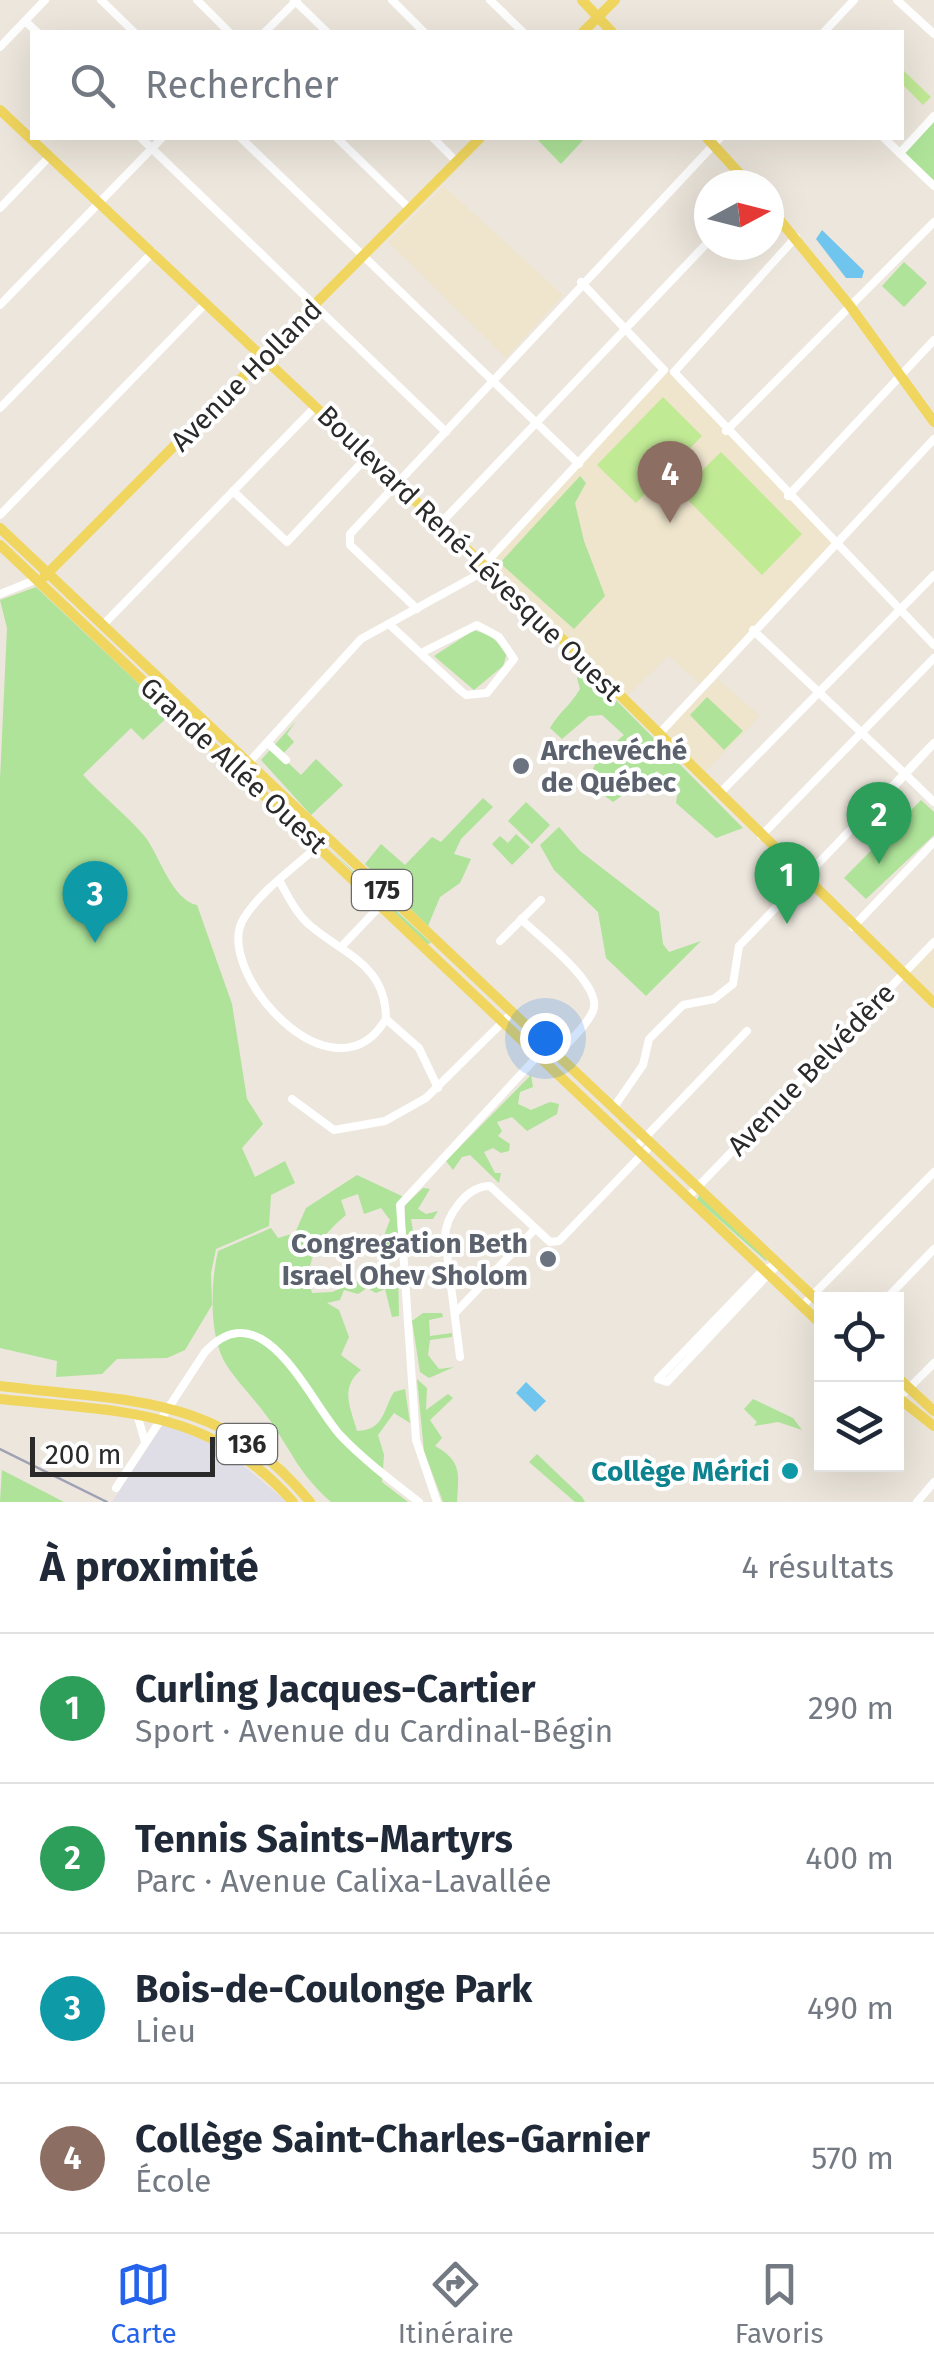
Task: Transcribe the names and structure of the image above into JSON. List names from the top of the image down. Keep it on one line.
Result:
{"streets":{"main road":["Avenue Holland","Boulevard René-Lévesque Ouest","Grande Allée Ouest","175","136"],"street":["Avenue Belvédère"]},"crossings":[["Avenue Holland","Boulevard René-Lévesque Ouest"],["Avenue Holland","Grande Allée Ouest"],["Avenue Holland","175"],["Boulevard René-Lévesque Ouest","Avenue Belvédère"],["Grande Allée Ouest","175"],["Grande Allée Ouest","Avenue Belvédère"]],"places":["Archevéché de Québec","Congregation Beth Israel Ohev Sholom","Collège Mérici"],"scale_bar":"200 m","north":"right","page":{"search":"Rechercher","pins":["4","2","1","3"],"scale":"200 m","heading":["À proximité","4 résultats"],"list":[{"mark":"1","name":"Curling Jacques-Cartier","note":"Sport · Avenue du Cardinal-Bégin","value":"290 m"},{"mark":"2","name":"Tennis Saints-Martyrs","note":"Parc · Avenue Calixa-Lavallée","value":"400 m"},{"mark":"3","name":"Bois-de-Coulonge Park","note":"Lieu","value":"490 m"},{"mark":"4","name":"Collège Saint-Charles-Garnier","note":"École","value":"570 m"}],"nav":["Carte","Itinéraire","Favoris"]}}
